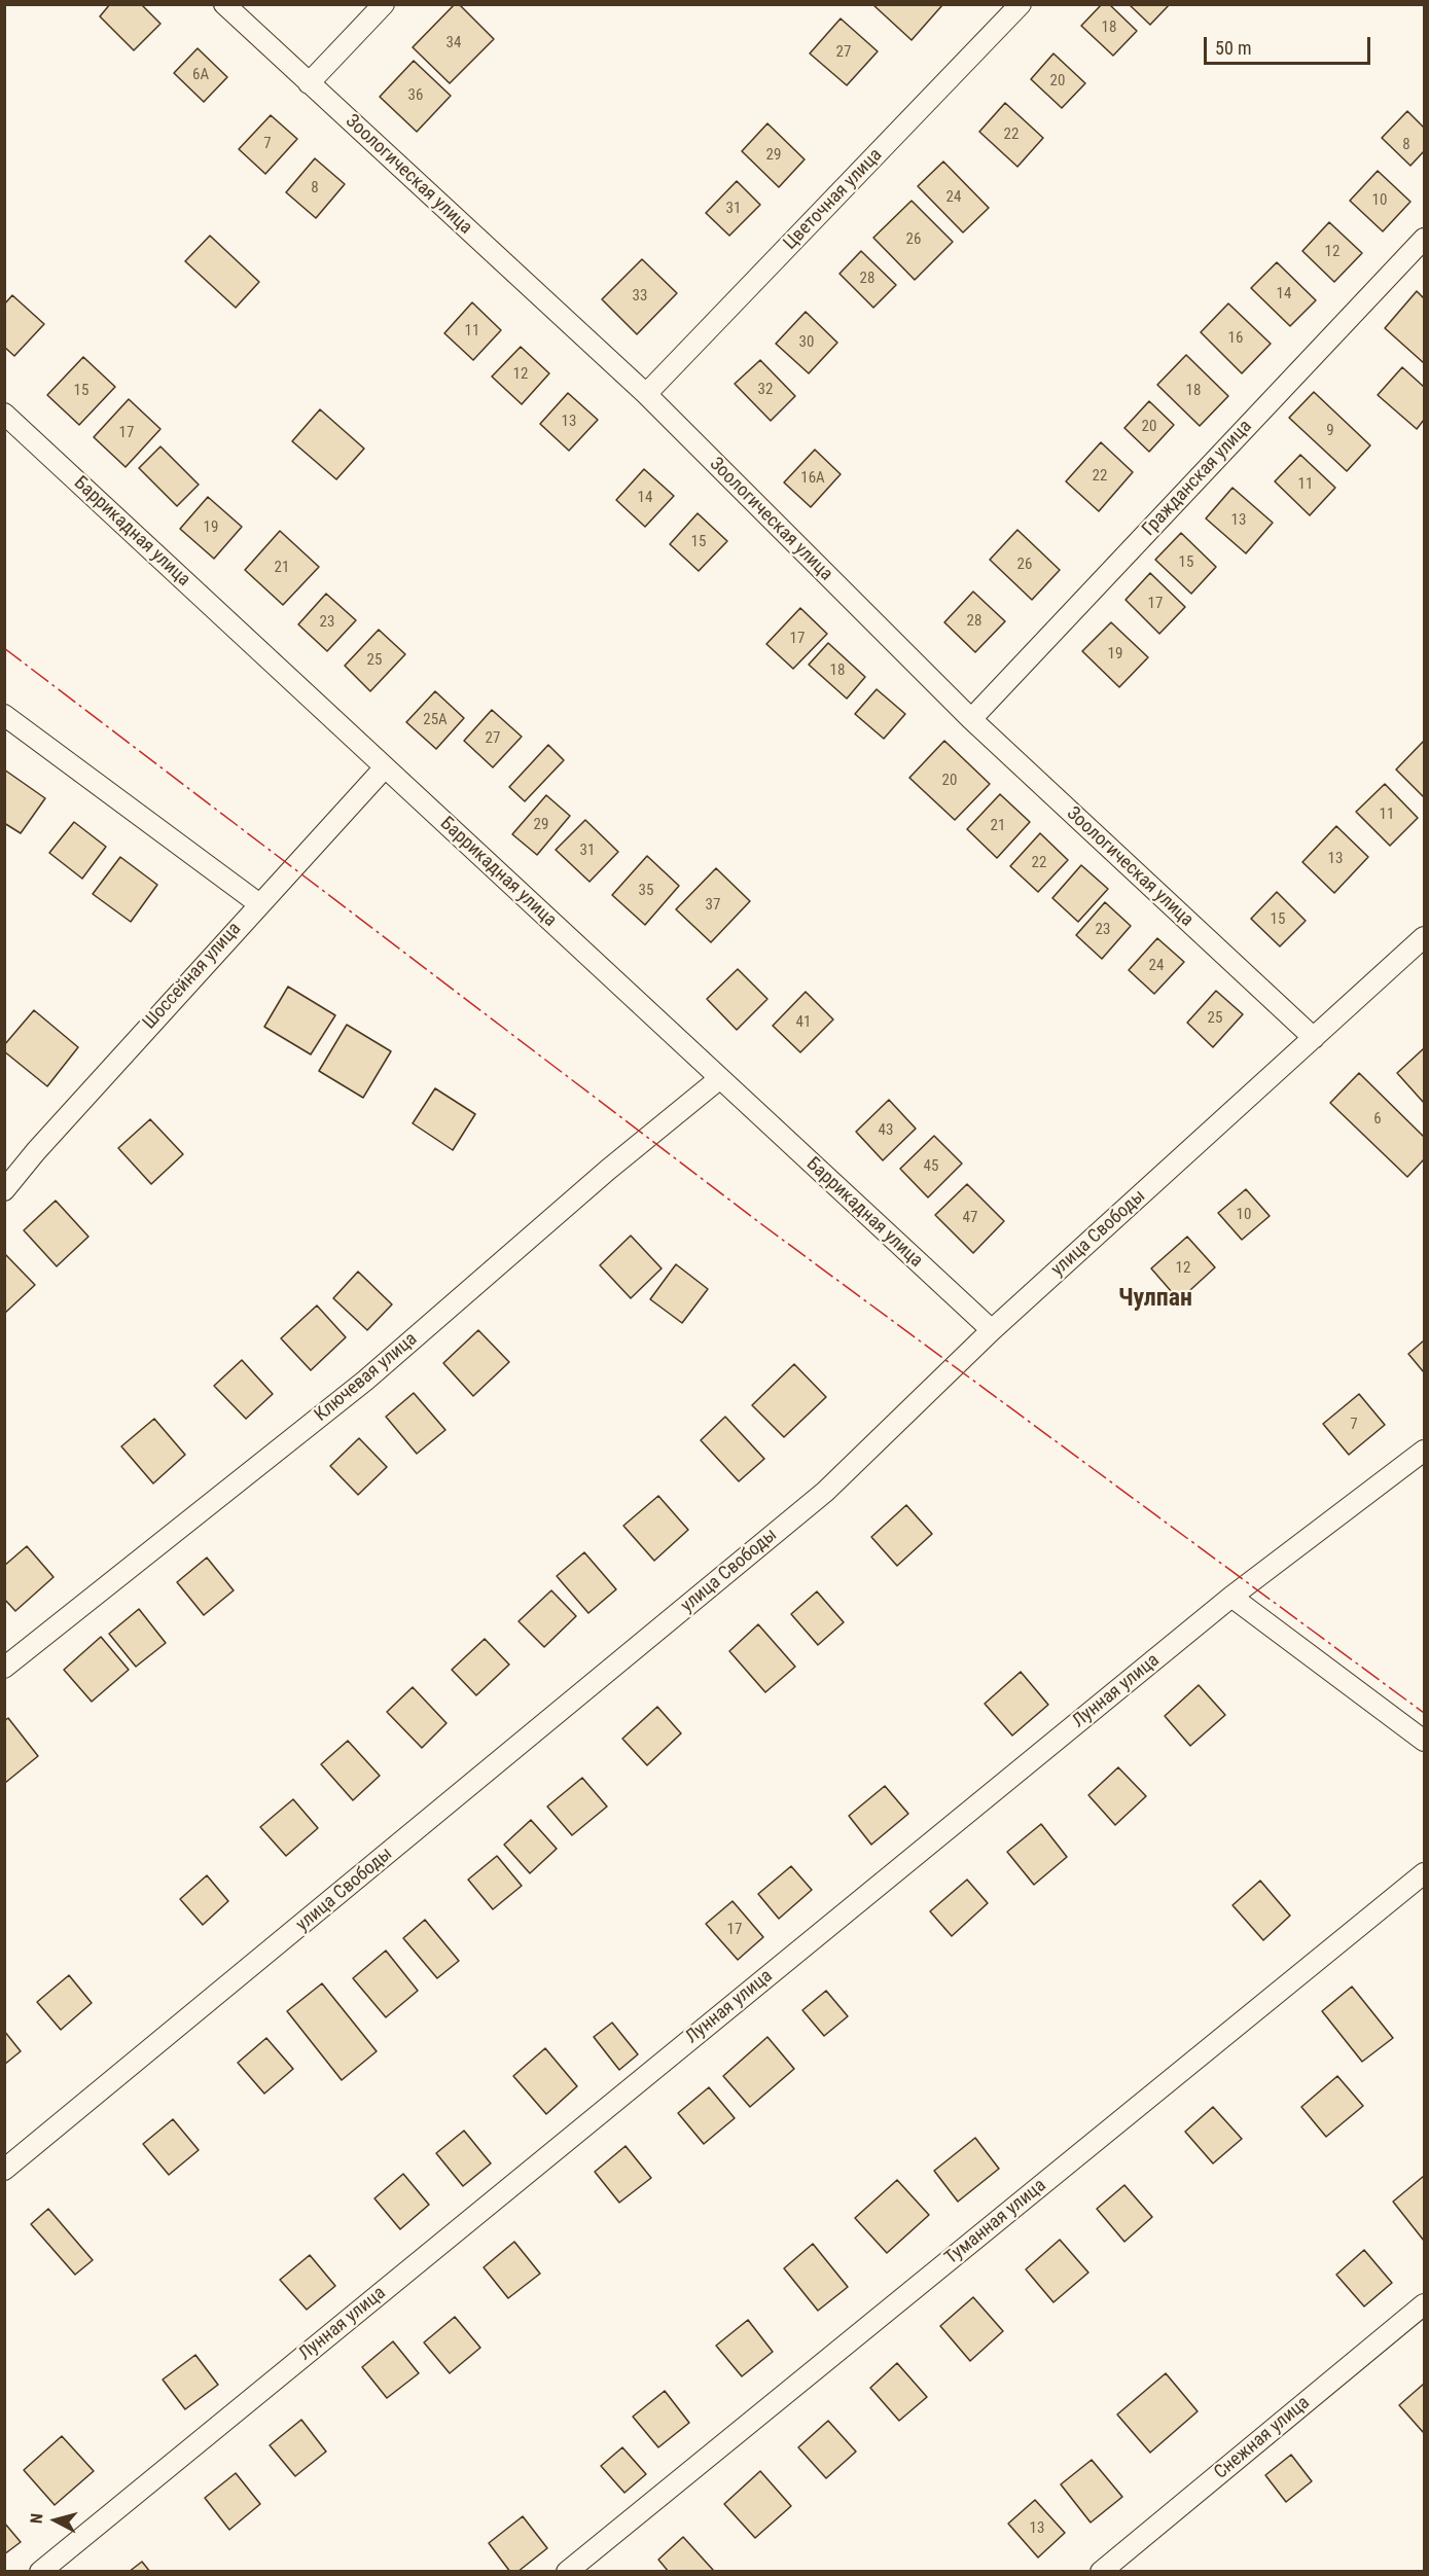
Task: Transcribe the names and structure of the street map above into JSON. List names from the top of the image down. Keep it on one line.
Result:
{"streets":{"street":["Зоологическая улица","Цветочная улица","Гражданская улица","Баррикадная улица","Шоссейная улица","улица Свободы","Ключевая улица","Лунная улица","Туманная улица","Снежная улица"]},"crossings":[["Зоологическая улица","Цветочная улица"],["Зоологическая улица","Гражданская улица"],["Зоологическая улица","улица Свободы"],["Баррикадная улица","Шоссейная улица"],["Баррикадная улица","улица Свободы"],["Баррикадная улица","Ключевая улица"]],"districts":["Чулпан"],"house_numbers":["18","34","27","6А","20","36","22","7","8","29","8","24","10","31","26","12","28","14","33","11","16","30","12","32","15","18","13","20","9","17","22","16А","11","14","13","19","15","15","26","21","17","28","23","17","19","25","18","25А","27","20","11","29","21","31","13","22","35","37","15","23","24","25","41","6","43","45","10","47","12","7","17","13"],"scale_bar":"50 m","north":"left"}
